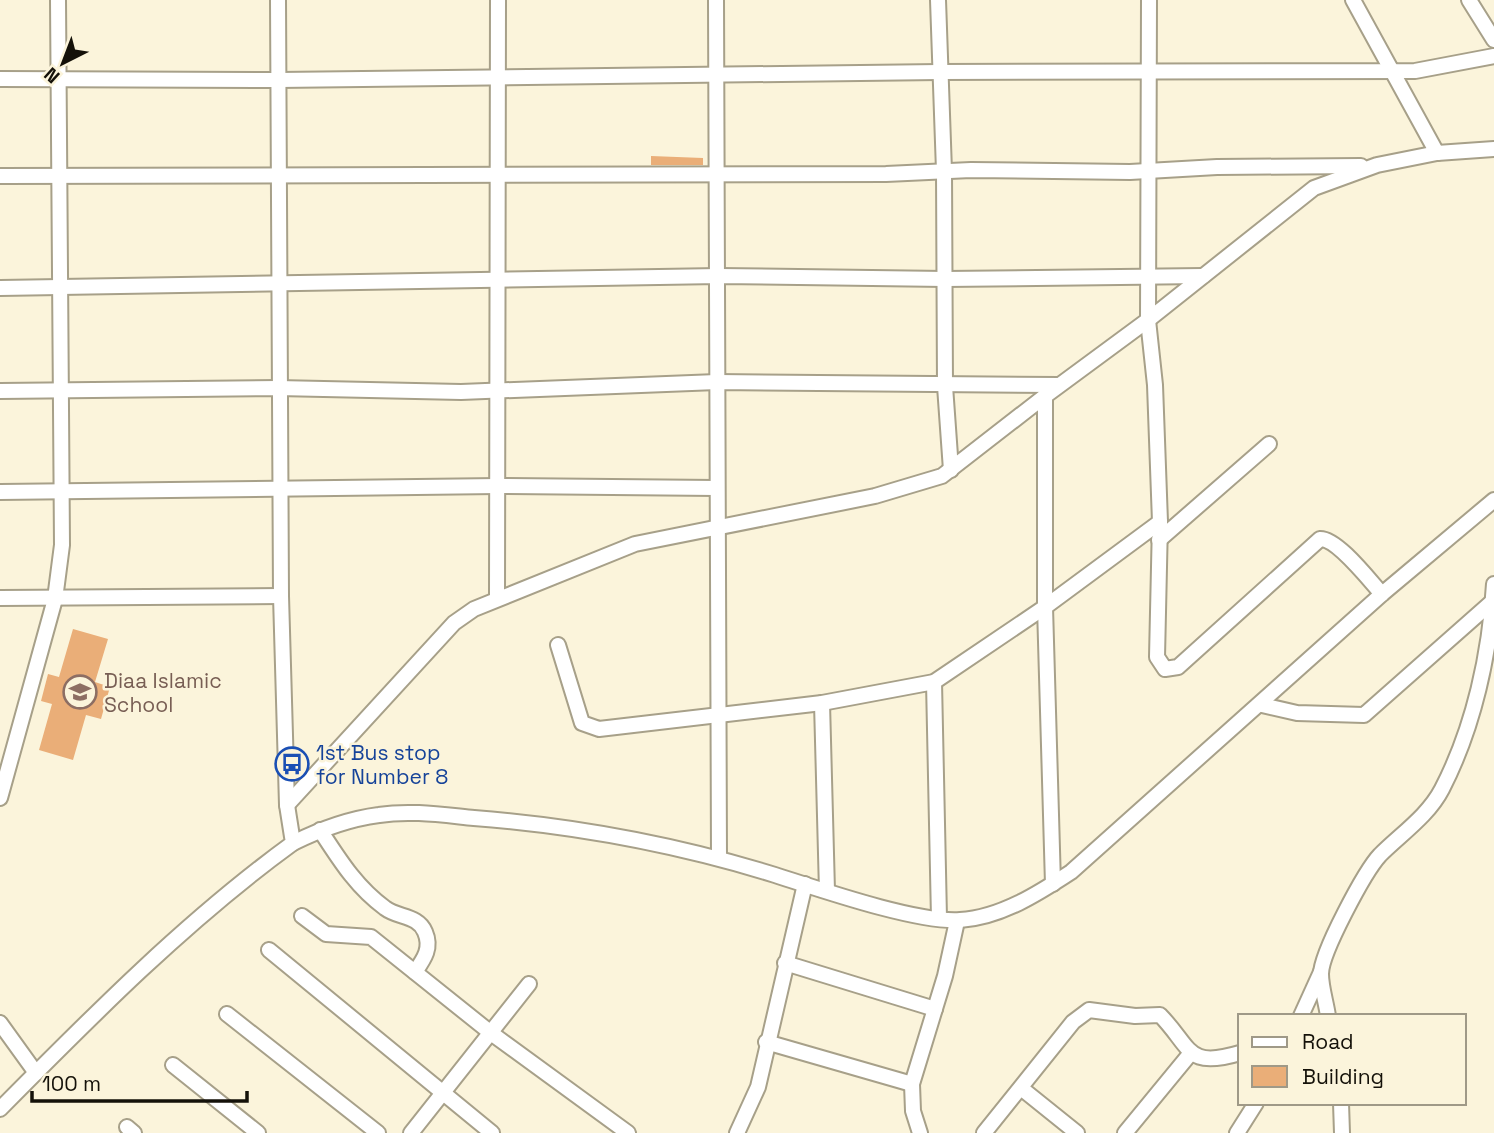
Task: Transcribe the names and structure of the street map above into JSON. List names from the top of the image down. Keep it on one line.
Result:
{"places":{"school or university":["Diaa Islamic School"],"bus stop":["1st Bus stop for Number 8"]},"legend":["Road","Building"],"scale_bar":"100 m","north":"bottom left"}
